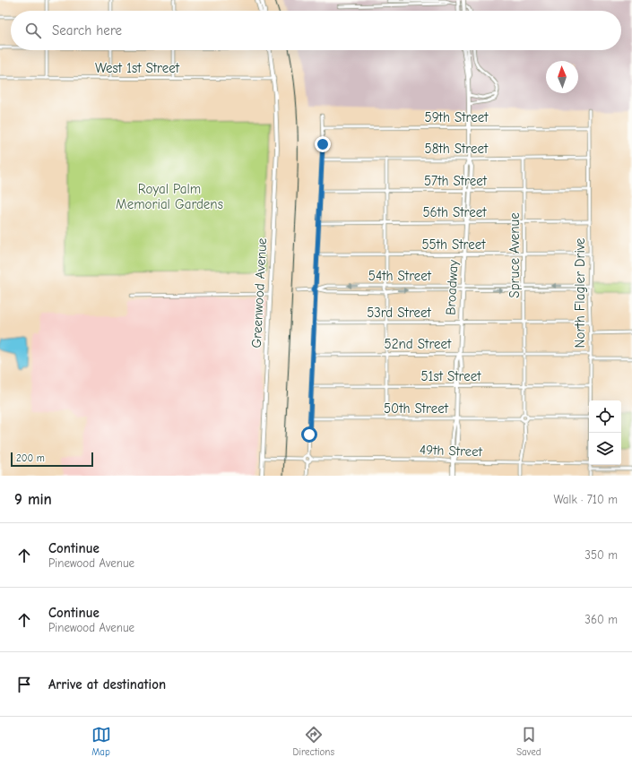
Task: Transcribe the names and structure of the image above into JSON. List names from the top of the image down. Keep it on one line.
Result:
{"streets":{"main road":["Broadway","Greenwood Avenue"],"street":["West 1st Street","59th Street","58th Street","57th Street","56th Street","55th Street","Spruce Avenue","54th Street","North Flagler Drive","53rd Street","52nd Street","51st Street","50th Street","49th Street"]},"crossings":[["West 1st Street","Greenwood Avenue"],["59th Street","Broadway"],["59th Street","North Flagler Drive"],["58th Street","Spruce Avenue"],["58th Street","Broadway"],["58th Street","North Flagler Drive"],["57th Street","Spruce Avenue"],["57th Street","Broadway"],["57th Street","North Flagler Drive"],["56th Street","Spruce Avenue"],["56th Street","Broadway"],["56th Street","North Flagler Drive"],["55th Street","Spruce Avenue"],["55th Street","Broadway"],["55th Street","North Flagler Drive"],["Spruce Avenue","54th Street"],["Spruce Avenue","53rd Street"],["Spruce Avenue","52nd Street"],["Spruce Avenue","51st Street"],["54th Street","Broadway"],["54th Street","North Flagler Drive"],["Broadway","53rd Street"],["Broadway","52nd Street"],["Broadway","51st Street"],["Broadway","50th Street"],["Broadway","49th Street"],["North Flagler Drive","53rd Street"],["North Flagler Drive","52nd Street"],["North Flagler Drive","51st Street"]],"parks":["Royal Palm Memorial Gardens"],"scale_bar":"200 m","north":"top","page":{"search":"Search here","scale":"200 m","heading":["9 min","Walk · 710 m"],"list":[["Continue","Pinewood Avenue","350 m"],["Continue","Pinewood Avenue","360 m"],"Arrive at destination"],"nav":["Map","Directions","Saved"]}}
